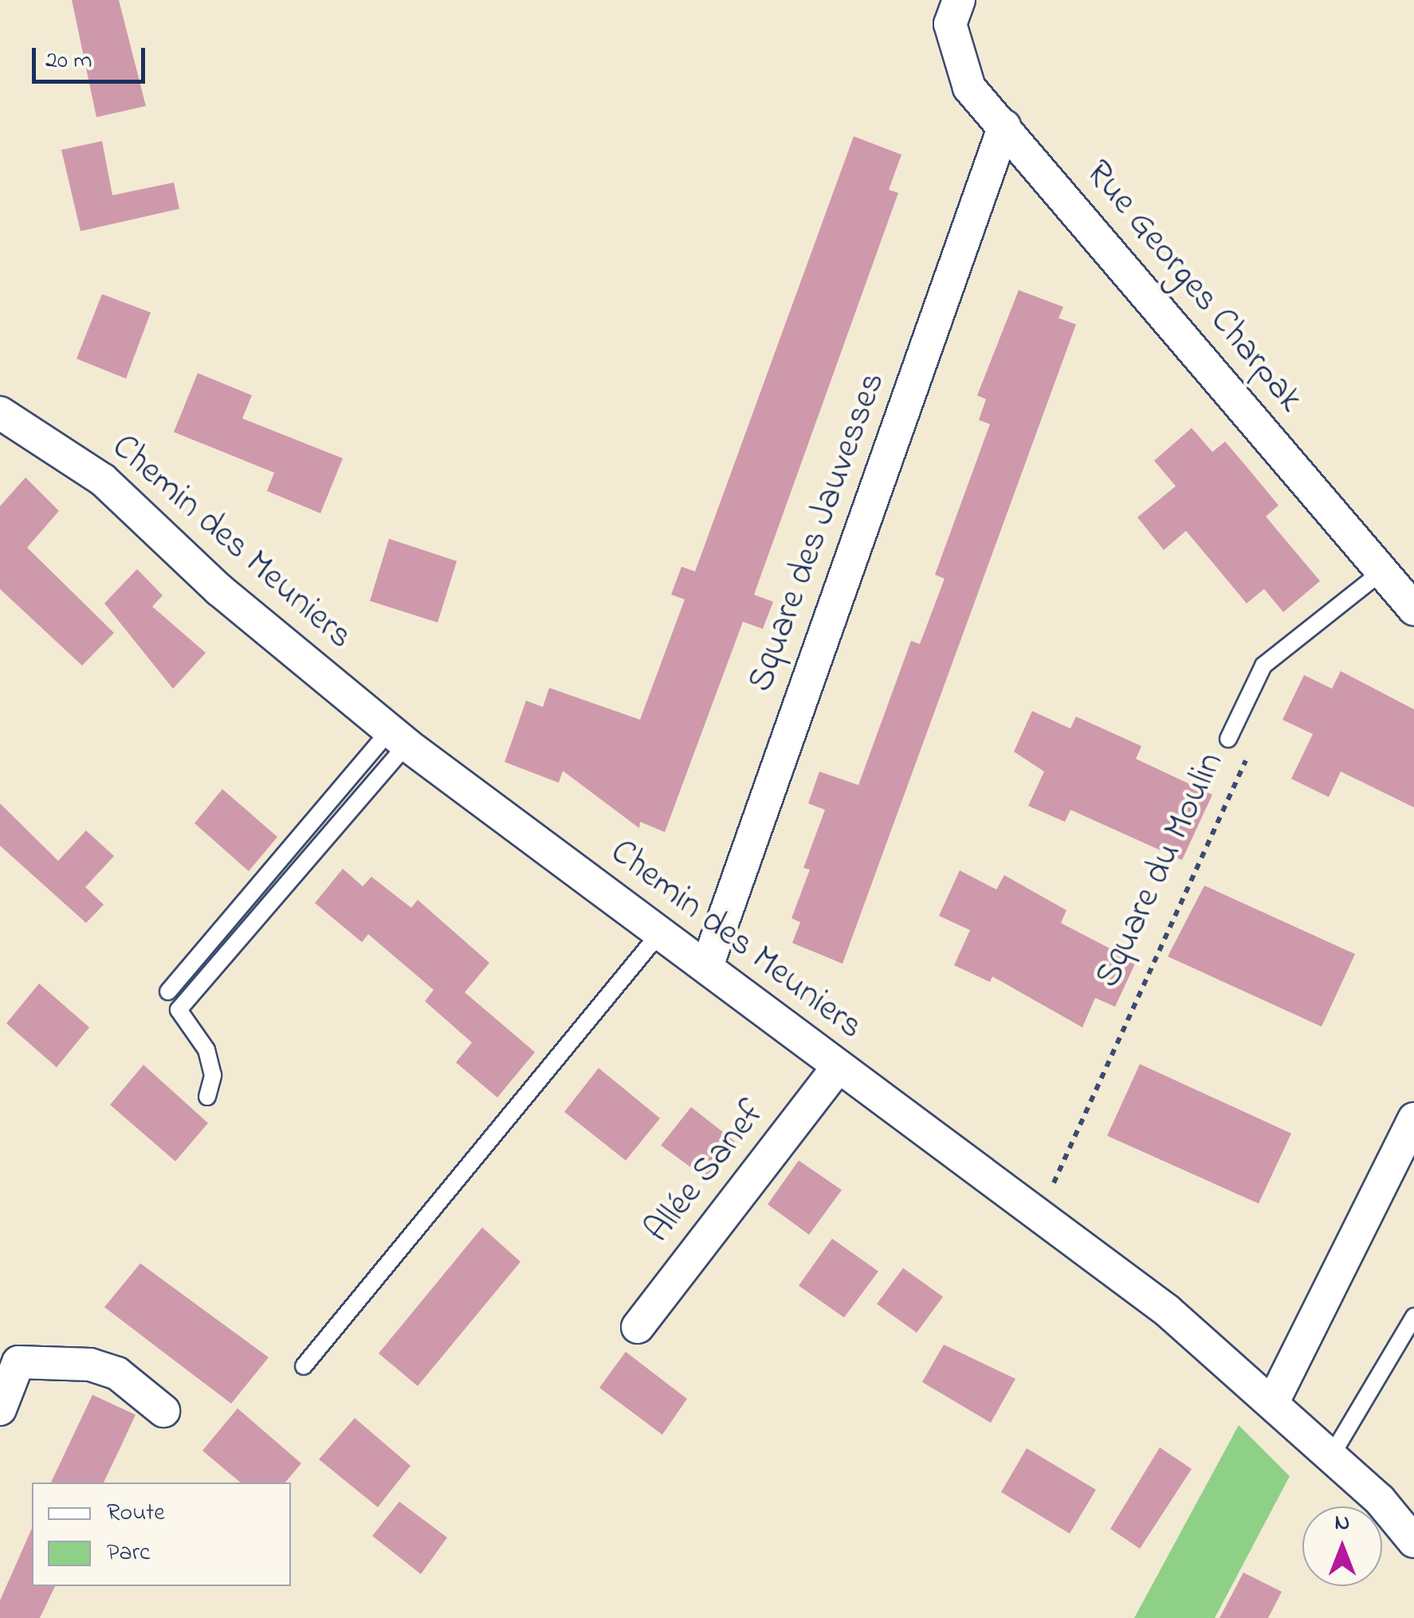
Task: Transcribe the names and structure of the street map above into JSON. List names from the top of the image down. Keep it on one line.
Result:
{"streets":{"street":["Rue Georges Charpak","Square des Jauvesses","Chemin des Meuniers","Allée Sanef"],"lane":["Square du Moulin"]},"crossings":[["Rue Georges Charpak","Square des Jauvesses"],["Rue Georges Charpak","Square du Moulin"],["Square des Jauvesses","Chemin des Meuniers"],["Chemin des Meuniers","Square du Moulin"],["Chemin des Meuniers","Allée Sanef"]],"legend":["Route","Parc"],"scale_bar":"20 m","north":"top"}
